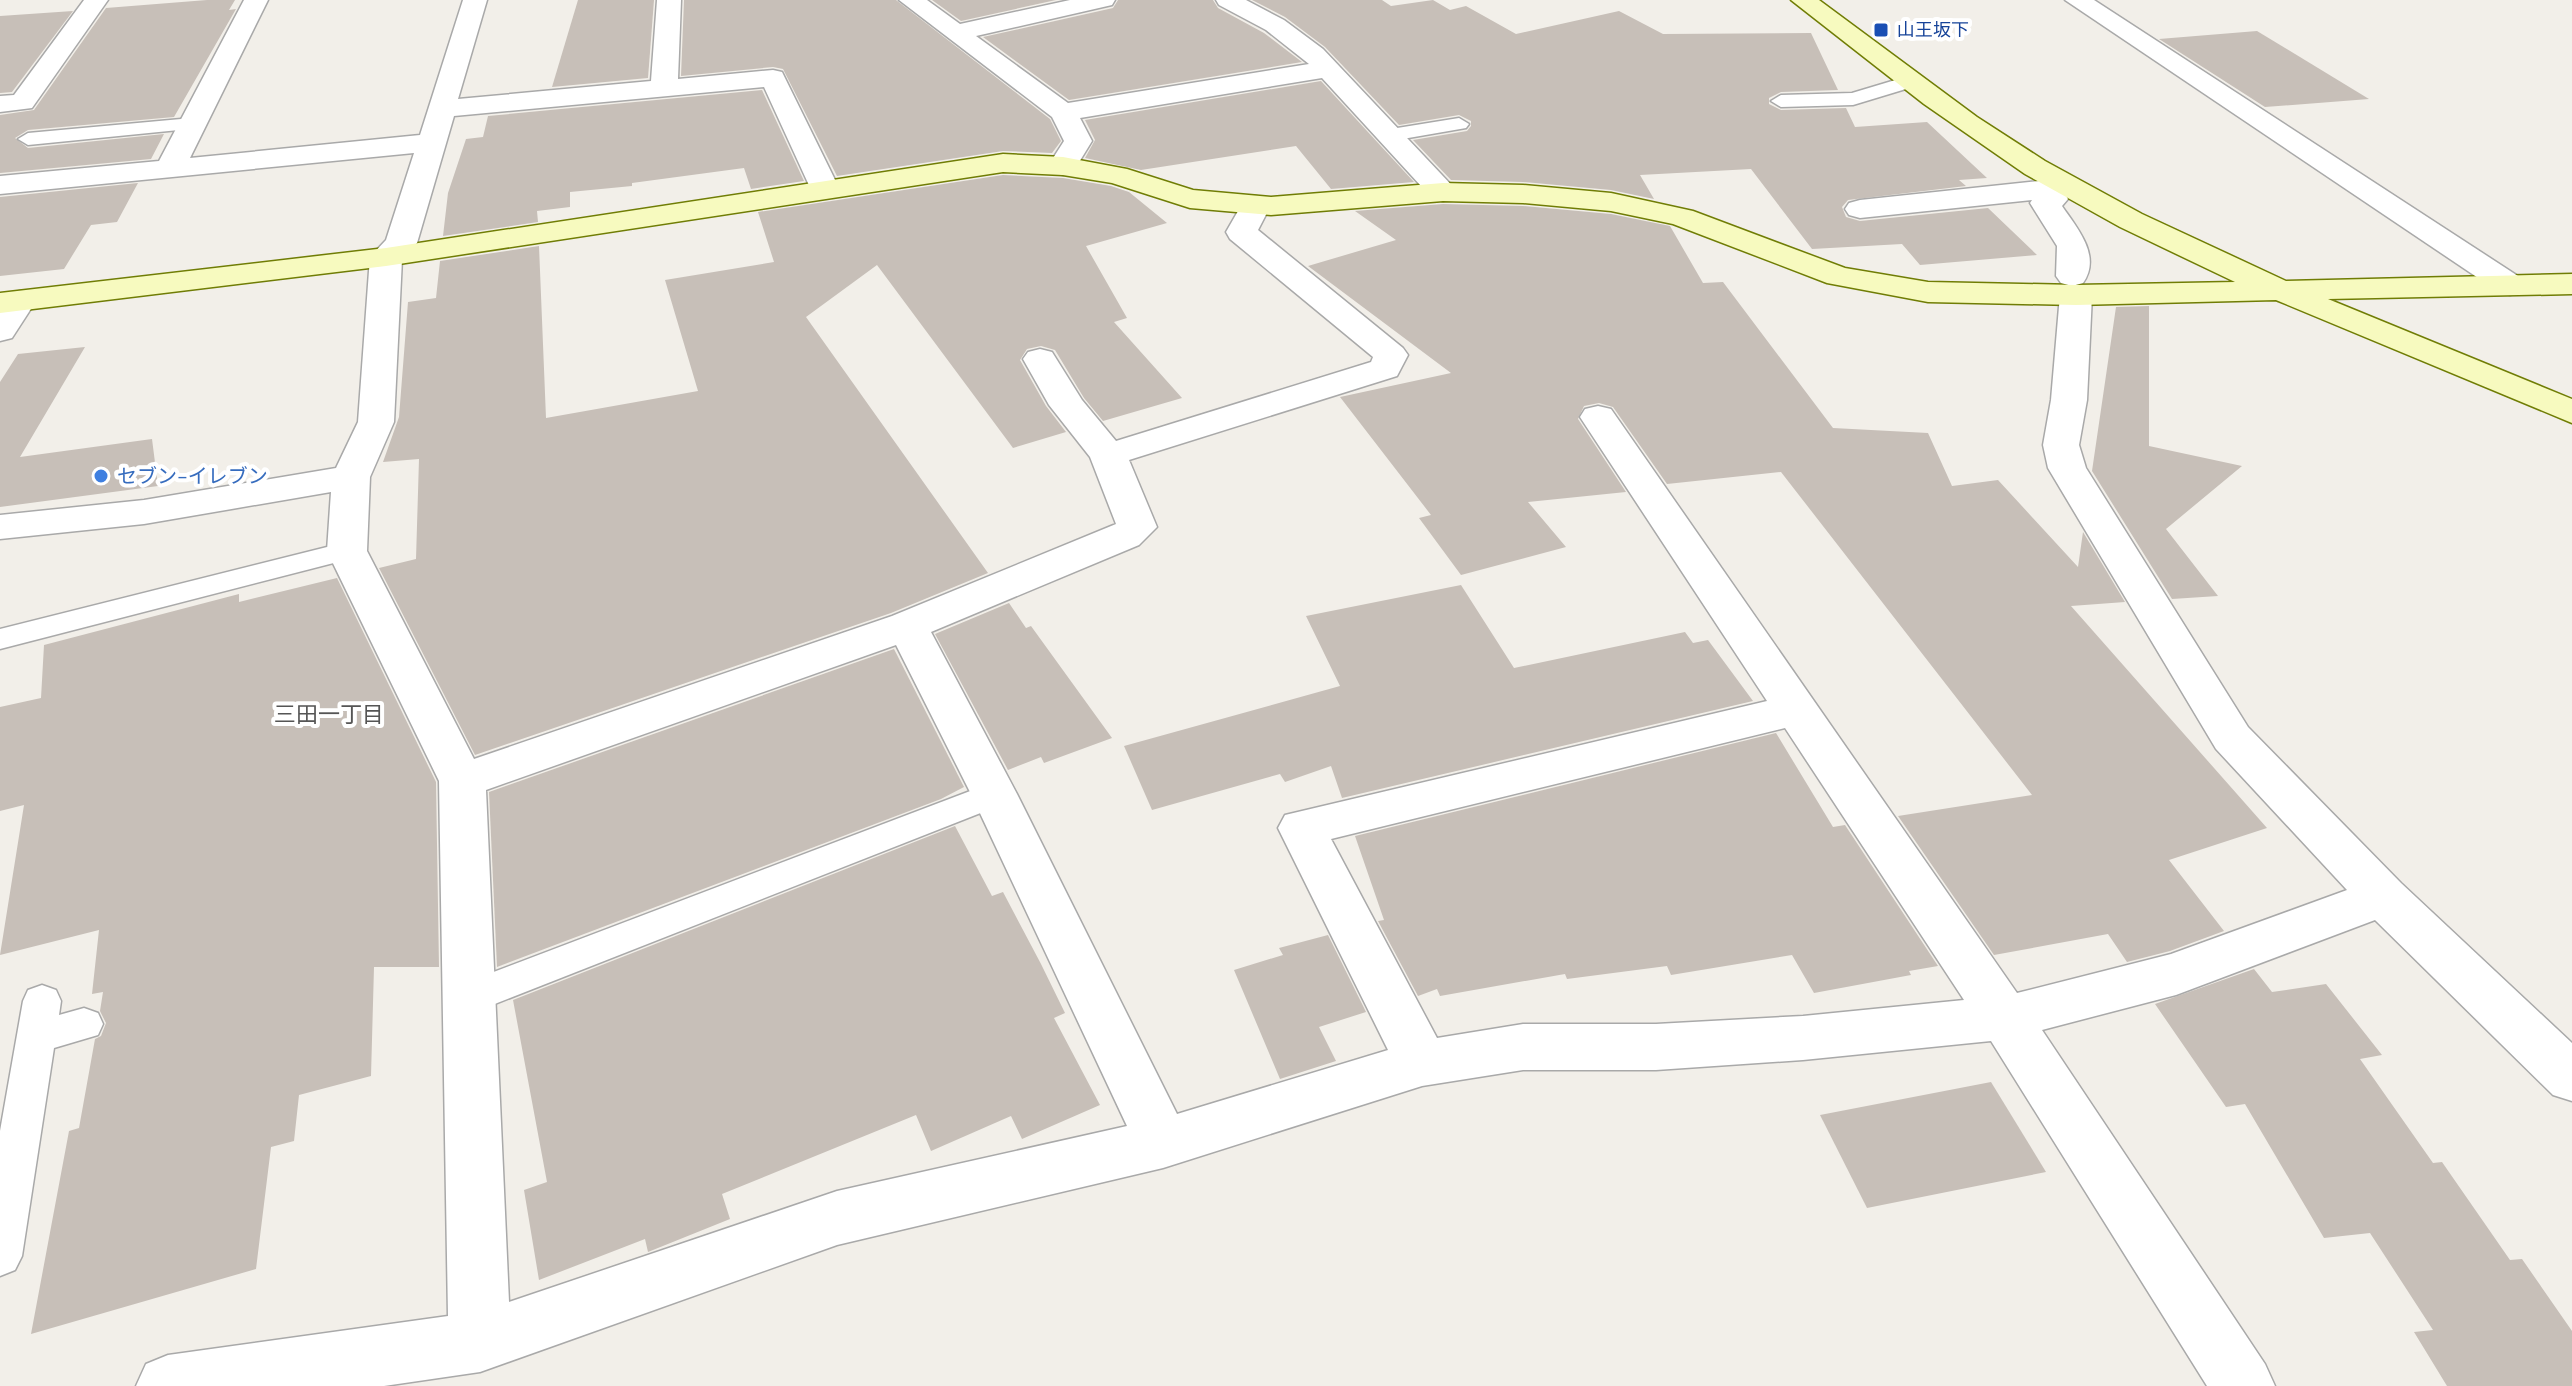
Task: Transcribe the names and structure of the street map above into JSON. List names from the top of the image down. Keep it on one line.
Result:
{"districts":["三田一丁目"],"places":{"transit":["山王坂下"],"other":["セブン-イレブン"]}}
